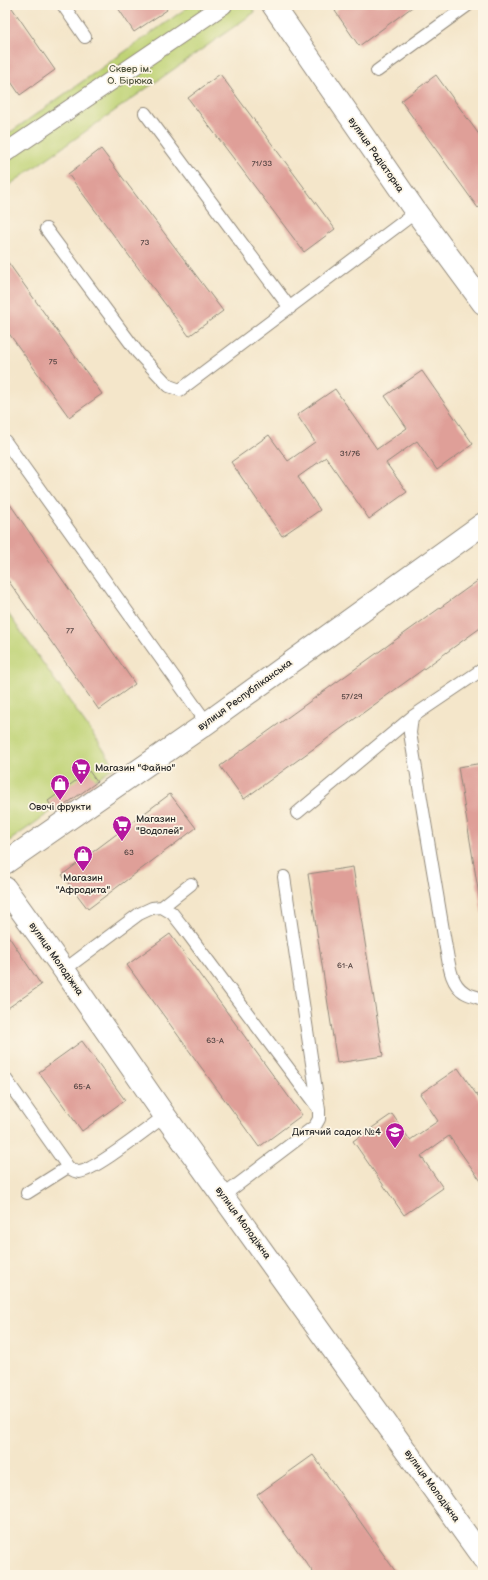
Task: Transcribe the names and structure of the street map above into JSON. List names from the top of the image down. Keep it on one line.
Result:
{"streets":{"street":["вулиця Радіаторна","вулиця Республіканська","вулиця Молодіжна"]},"parks":["Сквер ім. О. Бірюка"],"places":{"supermarket":["Магазин \"Файно\"","Магазин \"Водолей\""],"shop":["Овочі фрукти","Магазин \"Афродита\""],"school or university":["Дитячий садок №4"]},"house_numbers":["71/33","73","75","31/76","77","57/29","63","61-А","63-А","65-А"]}
